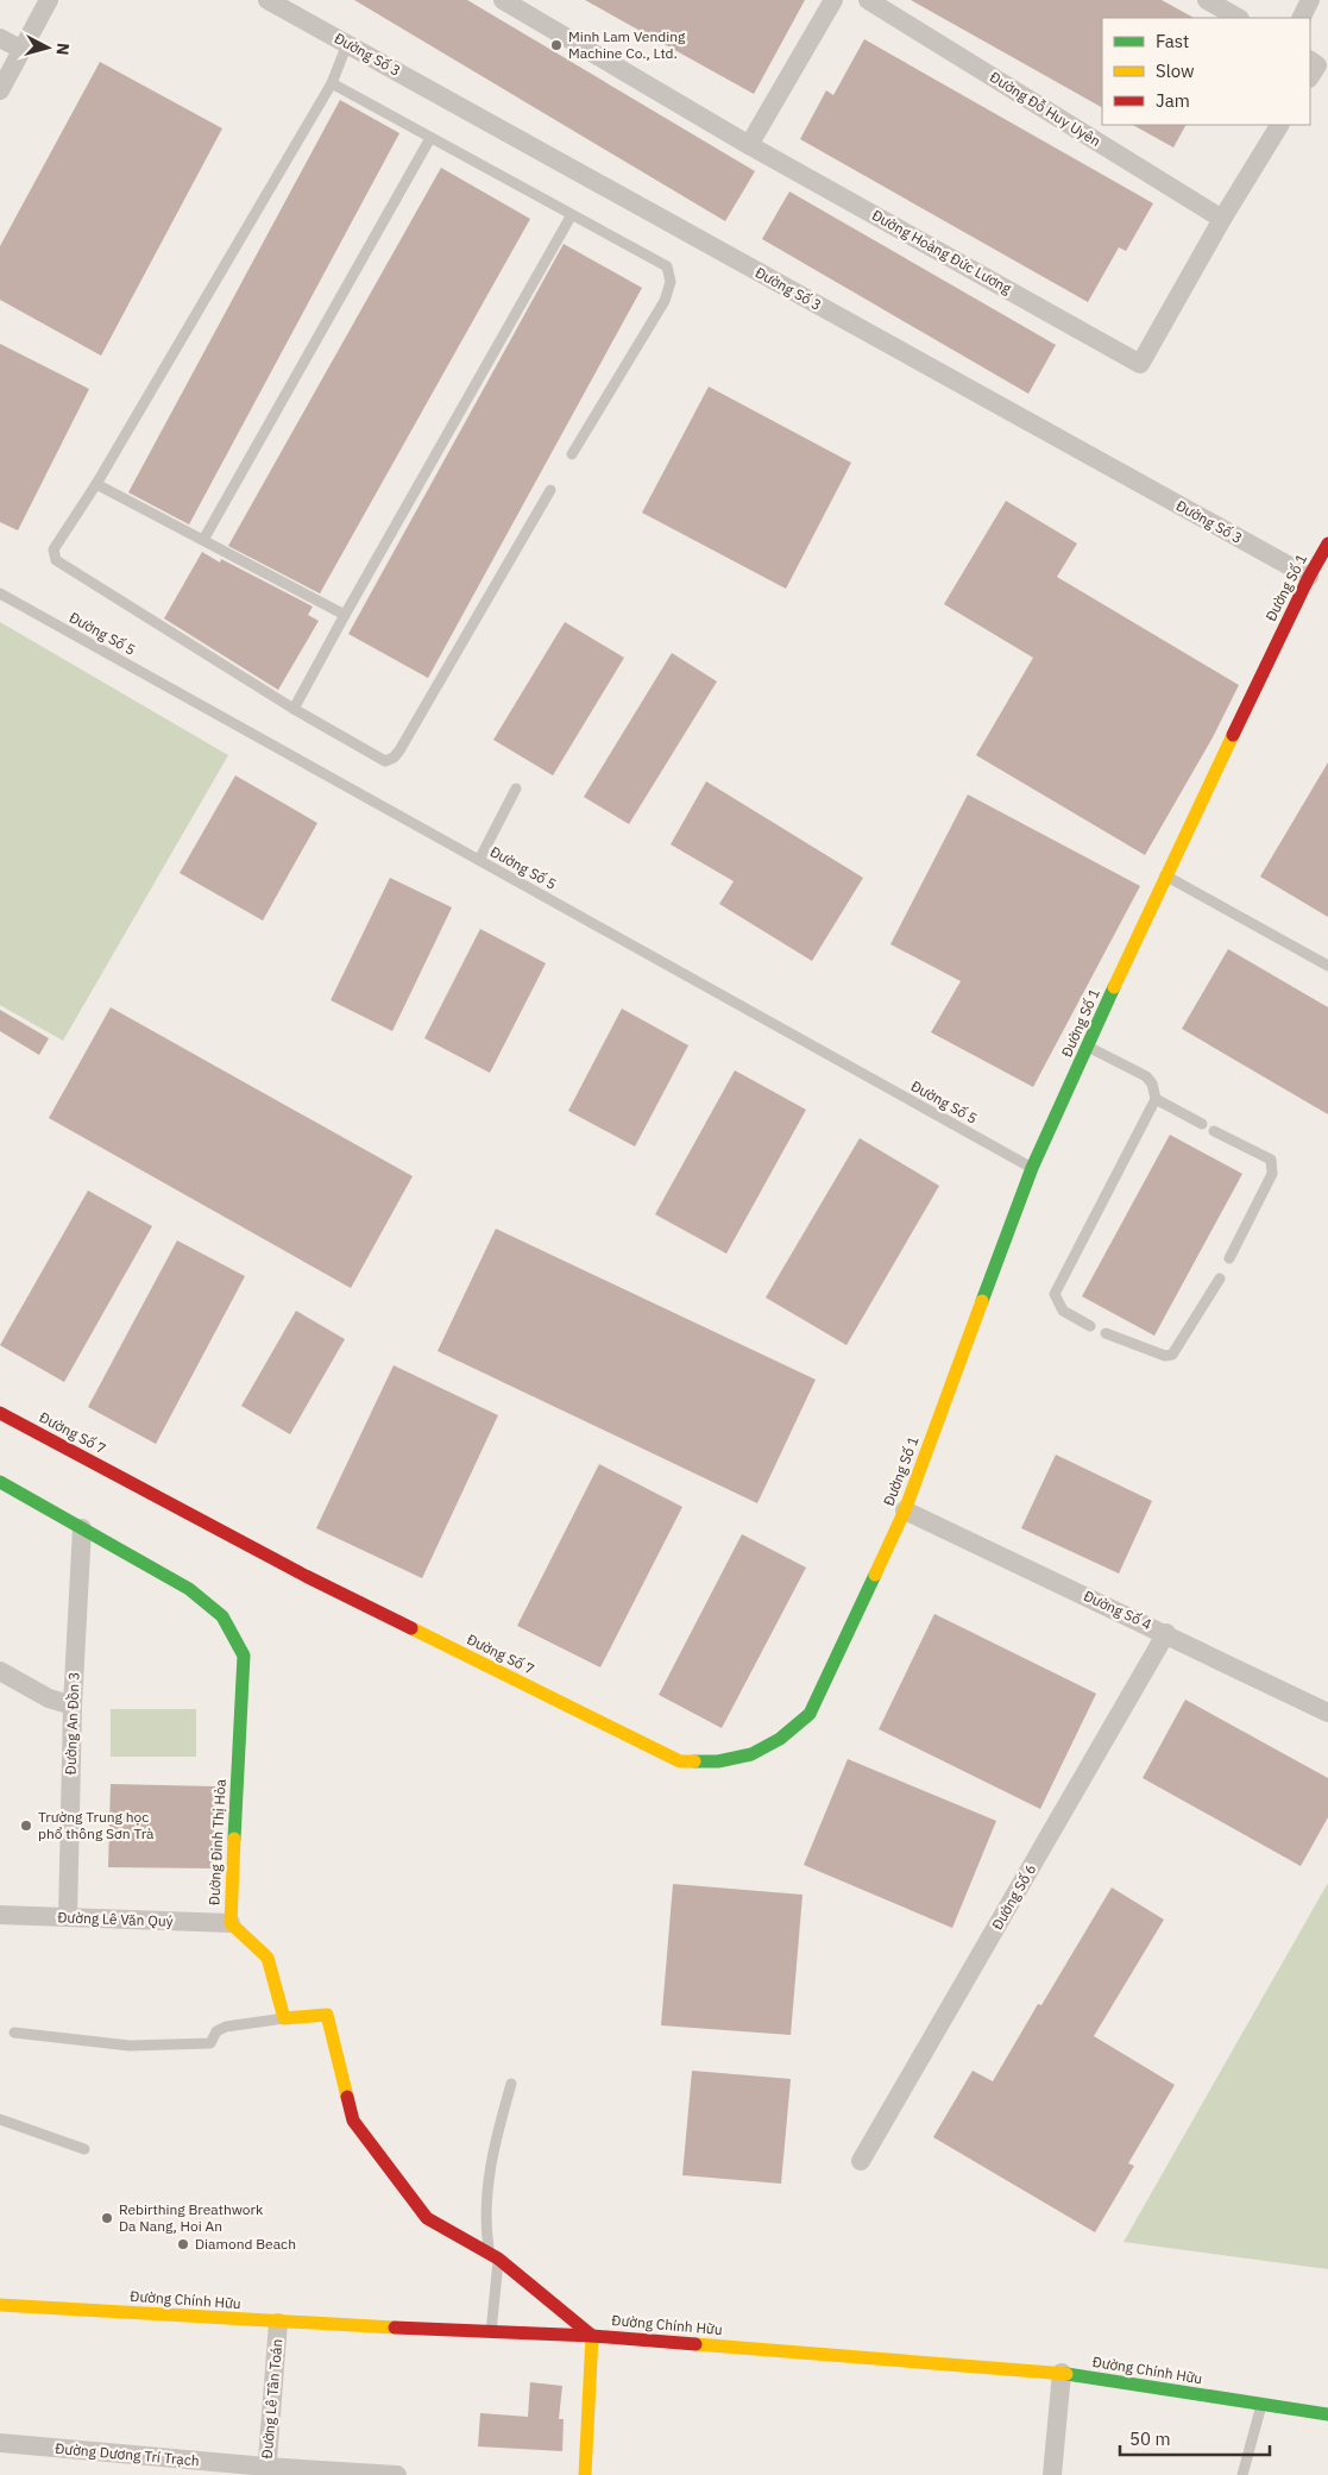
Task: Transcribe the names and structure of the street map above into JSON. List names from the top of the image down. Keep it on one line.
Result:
{"streets":{"street":["Đường Số 3","Đường Đỗ Huy Uyên","Đường Hoàng Đức Lương","Đường Số 1","Đường Số 7","Đường Số 4","Đường An Đồn 3","Đường Đinh Thị Hòa","Đường Số 6","Đường Lê Văn Quý","Đường Chính Hữu","Đường Lê Tân Toán","Đường Dương Trí Trạch"],"lane":["Đường Số 5"]},"crossings":[["Đường Số 3","Đường Số 1"],["Đường Đỗ Huy Uyên","Đường Hoàng Đức Lương"],["Đường Số 1","Đường Số 5"],["Đường Số 1","Đường Số 7"],["Đường Số 1","Đường Số 4"],["Đường Số 4","Đường Số 6"],["Đường An Đồn 3","Đường Đinh Thị Hòa"],["Đường An Đồn 3","Đường Lê Văn Quý"],["Đường Đinh Thị Hòa","Đường Lê Văn Quý"],["Đường Chính Hữu","Đường Lê Tân Toán"],["Đường Lê Tân Toán","Đường Dương Trí Trạch"]],"places":["Minh Lam Vending Machine Co., Ltd.","Trường Trung học phổ thông Sơn Trà","Rebirthing Breathwork Da Nang, Hoi An","Diamond Beach"],"legend":["Fast","Slow","Jam"],"scale_bar":"50 m","north":"right"}
